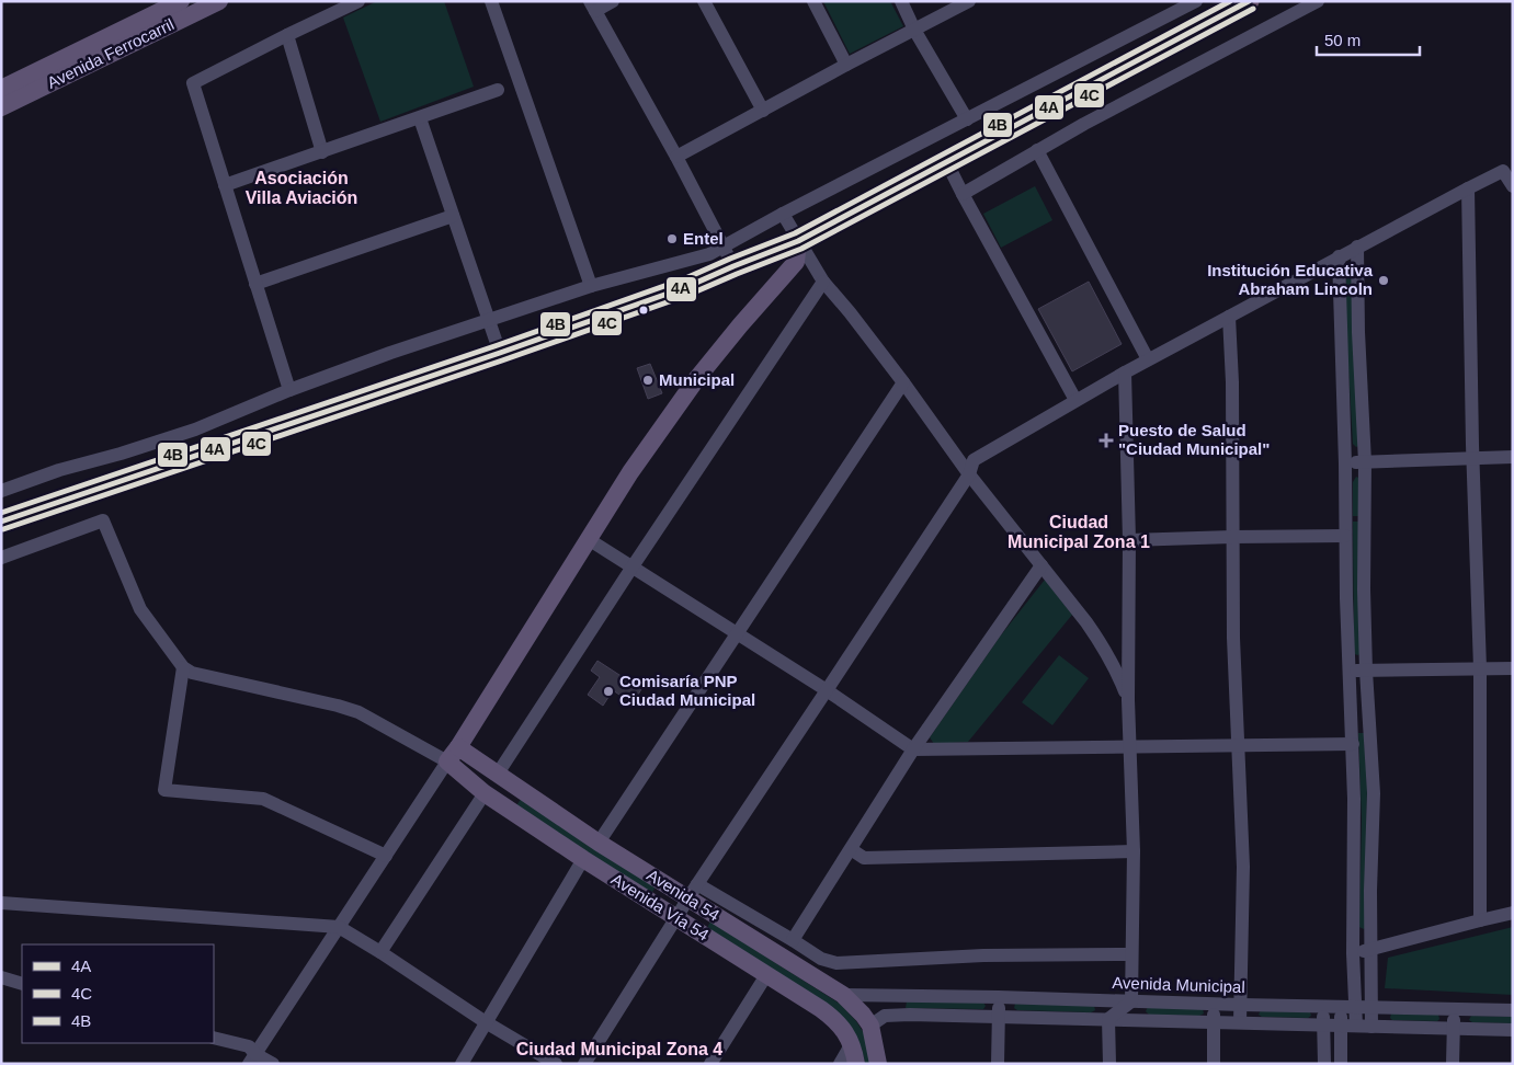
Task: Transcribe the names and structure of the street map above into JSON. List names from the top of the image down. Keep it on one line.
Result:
{"streets":{"main road":["Avenida Ferrocarril","Avenida 54","Avenida Vía 54"],"street":["Avenida Municipal"]},"crossings":[["Avenida 54","Avenida Vía 54"],["Avenida 54","Avenida Municipal"]],"districts":["Asociación Villa Aviación","Ciudad Municipal Zona 1","Ciudad Municipal Zona 4"],"places":{"other":["Entel","Institución Educativa Abraham Lincoln","Municipal","Comisaría PNP Ciudad Municipal"],"health":["Puesto de Salud \"Ciudad Municipal\""]},"lines":["transit line 4A","transit line 4B","transit line 4C"],"legend":["4A","4C","4B"],"scale_bar":"50 m"}
